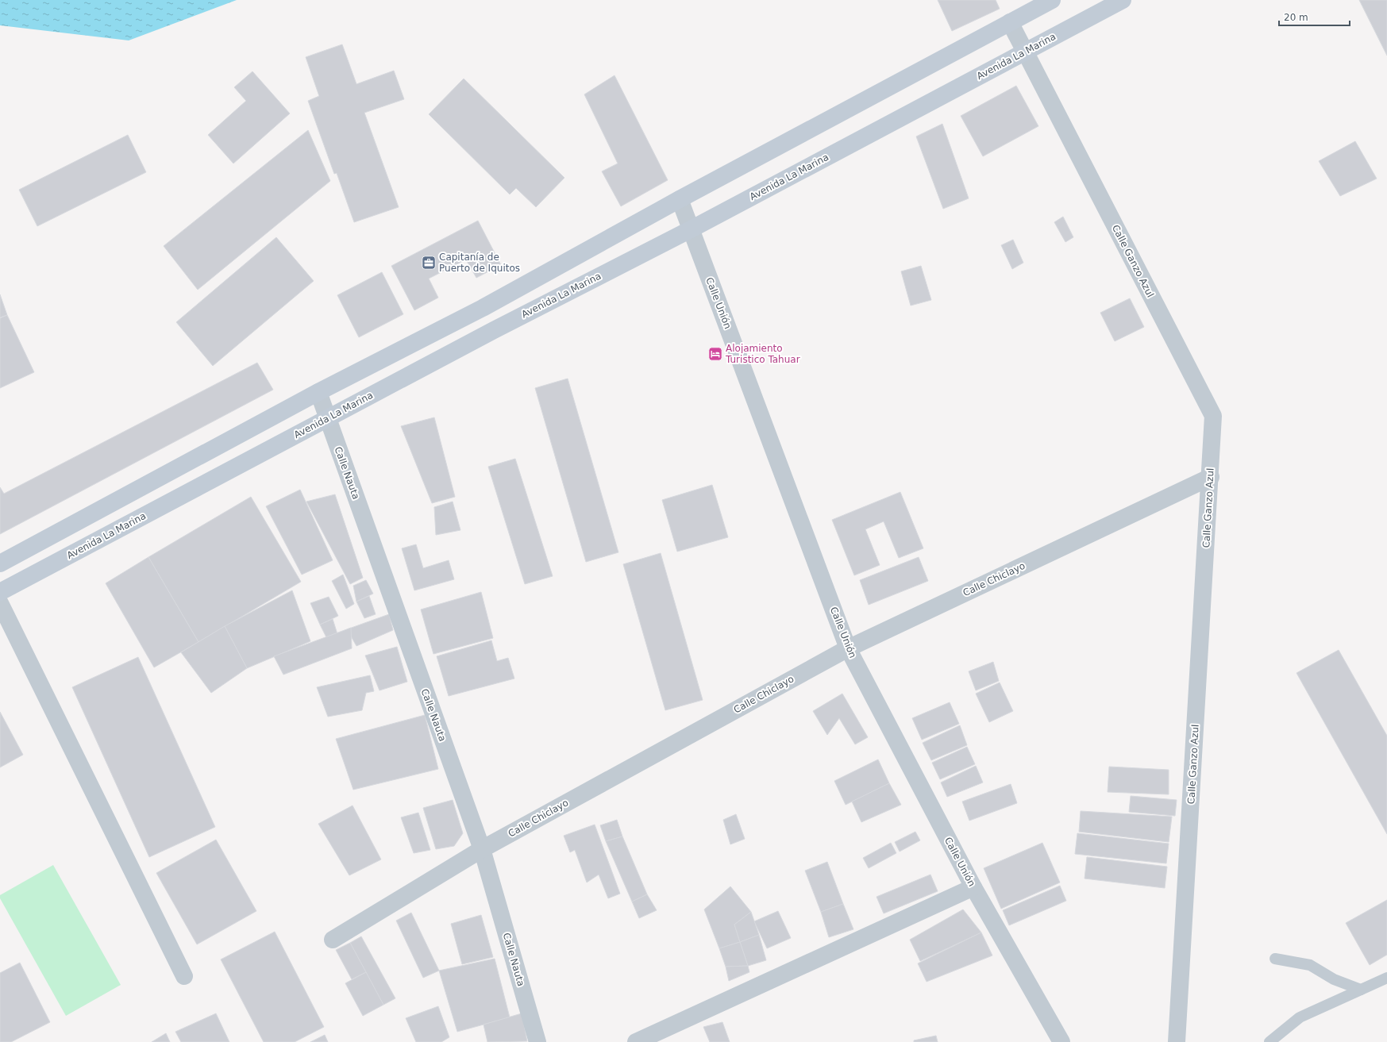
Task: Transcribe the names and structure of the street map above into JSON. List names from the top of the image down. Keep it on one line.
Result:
{"streets":{"main road":["Avenida La Marina"],"street":["Calle Ganzo Azul","Calle Unión","Calle Nauta","Calle Chiclayo"]},"crossings":[["Avenida La Marina","Calle Ganzo Azul"],["Avenida La Marina","Calle Unión"],["Avenida La Marina","Calle Nauta"],["Calle Ganzo Azul","Calle Chiclayo"],["Calle Unión","Calle Chiclayo"],["Calle Nauta","Calle Chiclayo"]],"places":{"office":["Capitanía de Puerto de Iquitos"],"hotel":["Alojamiento Turistico Tahuar"]},"scale_bar":"20 m"}
